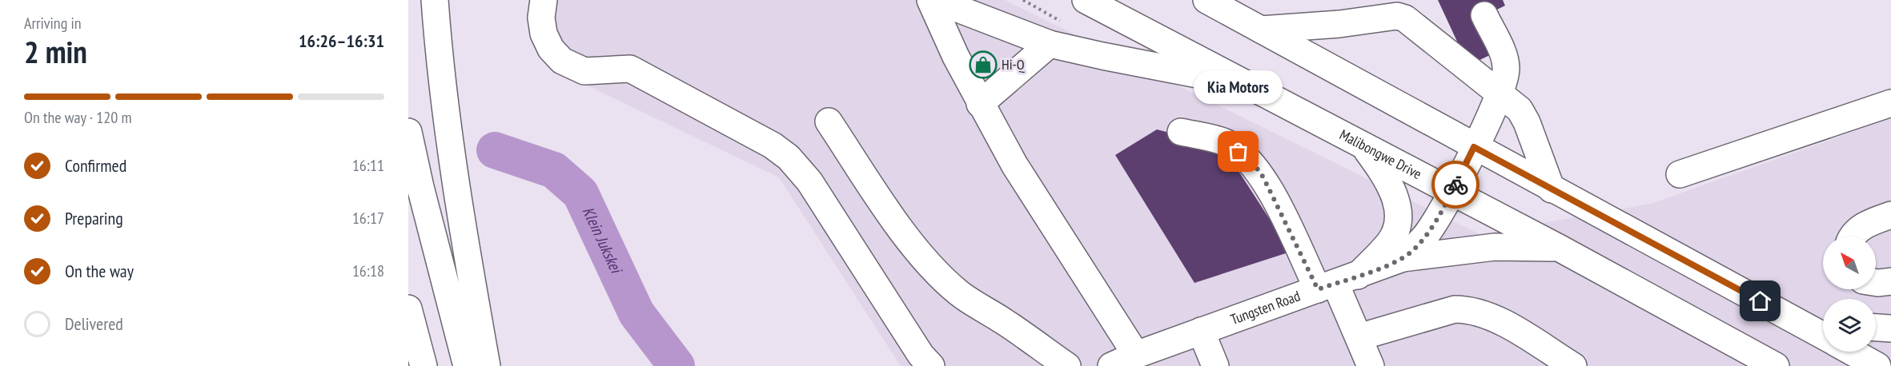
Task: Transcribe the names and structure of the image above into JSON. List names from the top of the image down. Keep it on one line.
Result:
{"streets":{"main road":["Malibongwe Drive","Tungsten Road"]},"crossings":[["Malibongwe Drive","Tungsten Road"]],"water":["Klein Jukskei"],"places":{"shop":["Hi-Q"],"other":["Kia Motors"]},"north":"top left","page":{"heading":["2 min","Arriving in","16:26–16:31"],"bubble":"Kia Motors","bar":"On the way · 120 m","list":[["Confirmed","16:11"],["Preparing","16:17"],["On the way","16:18"],"Delivered"]}}
